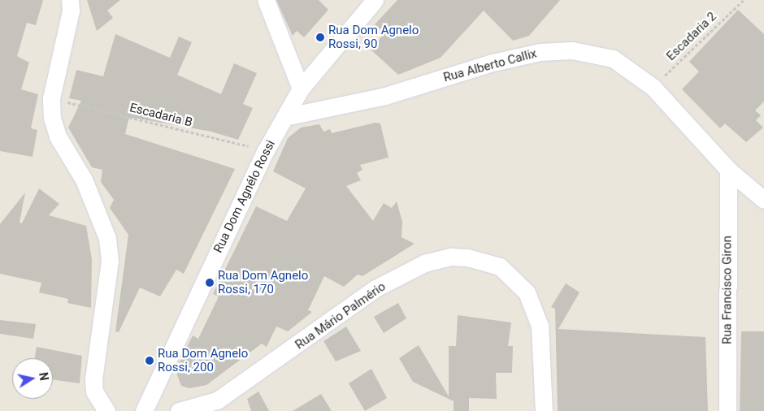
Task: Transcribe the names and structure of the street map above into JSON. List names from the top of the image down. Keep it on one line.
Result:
{"streets":{"street":["Rua Alberto Callix","Rua Dom Agnélo Rossi","Rua Francisco Giron","Rua Mário Palmério"],"path":["Escadaria 2","Escadaria B"]},"crossings":[["Escadaria 2","Rua Alberto Callix"],["Rua Alberto Callix","Rua Dom Agnélo Rossi"],["Rua Alberto Callix","Rua Francisco Giron"],["Escadaria B","Rua Dom Agnélo Rossi"]],"places":["Rua Dom Agnelo Rossi, 90","Rua Dom Agnelo Rossi, 170","Rua Dom Agnelo Rossi, 200"],"north":"right"}
